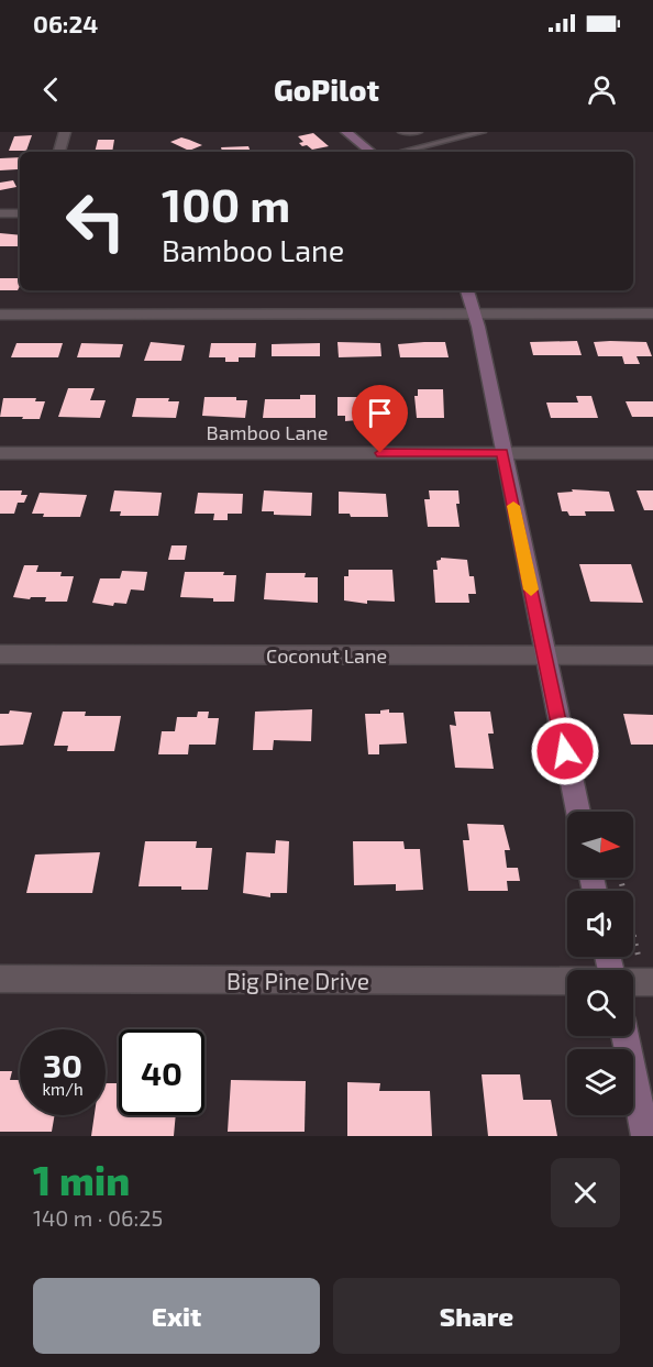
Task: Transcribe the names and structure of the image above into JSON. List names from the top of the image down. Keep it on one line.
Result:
{"streets":{"street":["Bamboo Lane","Coconut Lane","Big Pine Drive"]},"north":"right","page":{"status":"06:24","header":"GoPilot","turn":["100 m","Bamboo Lane"],"speed":"30 km/h","limit":"40","heading":["1 min","140 m · 06:25"],"buttons":["Exit","Share"]}}
